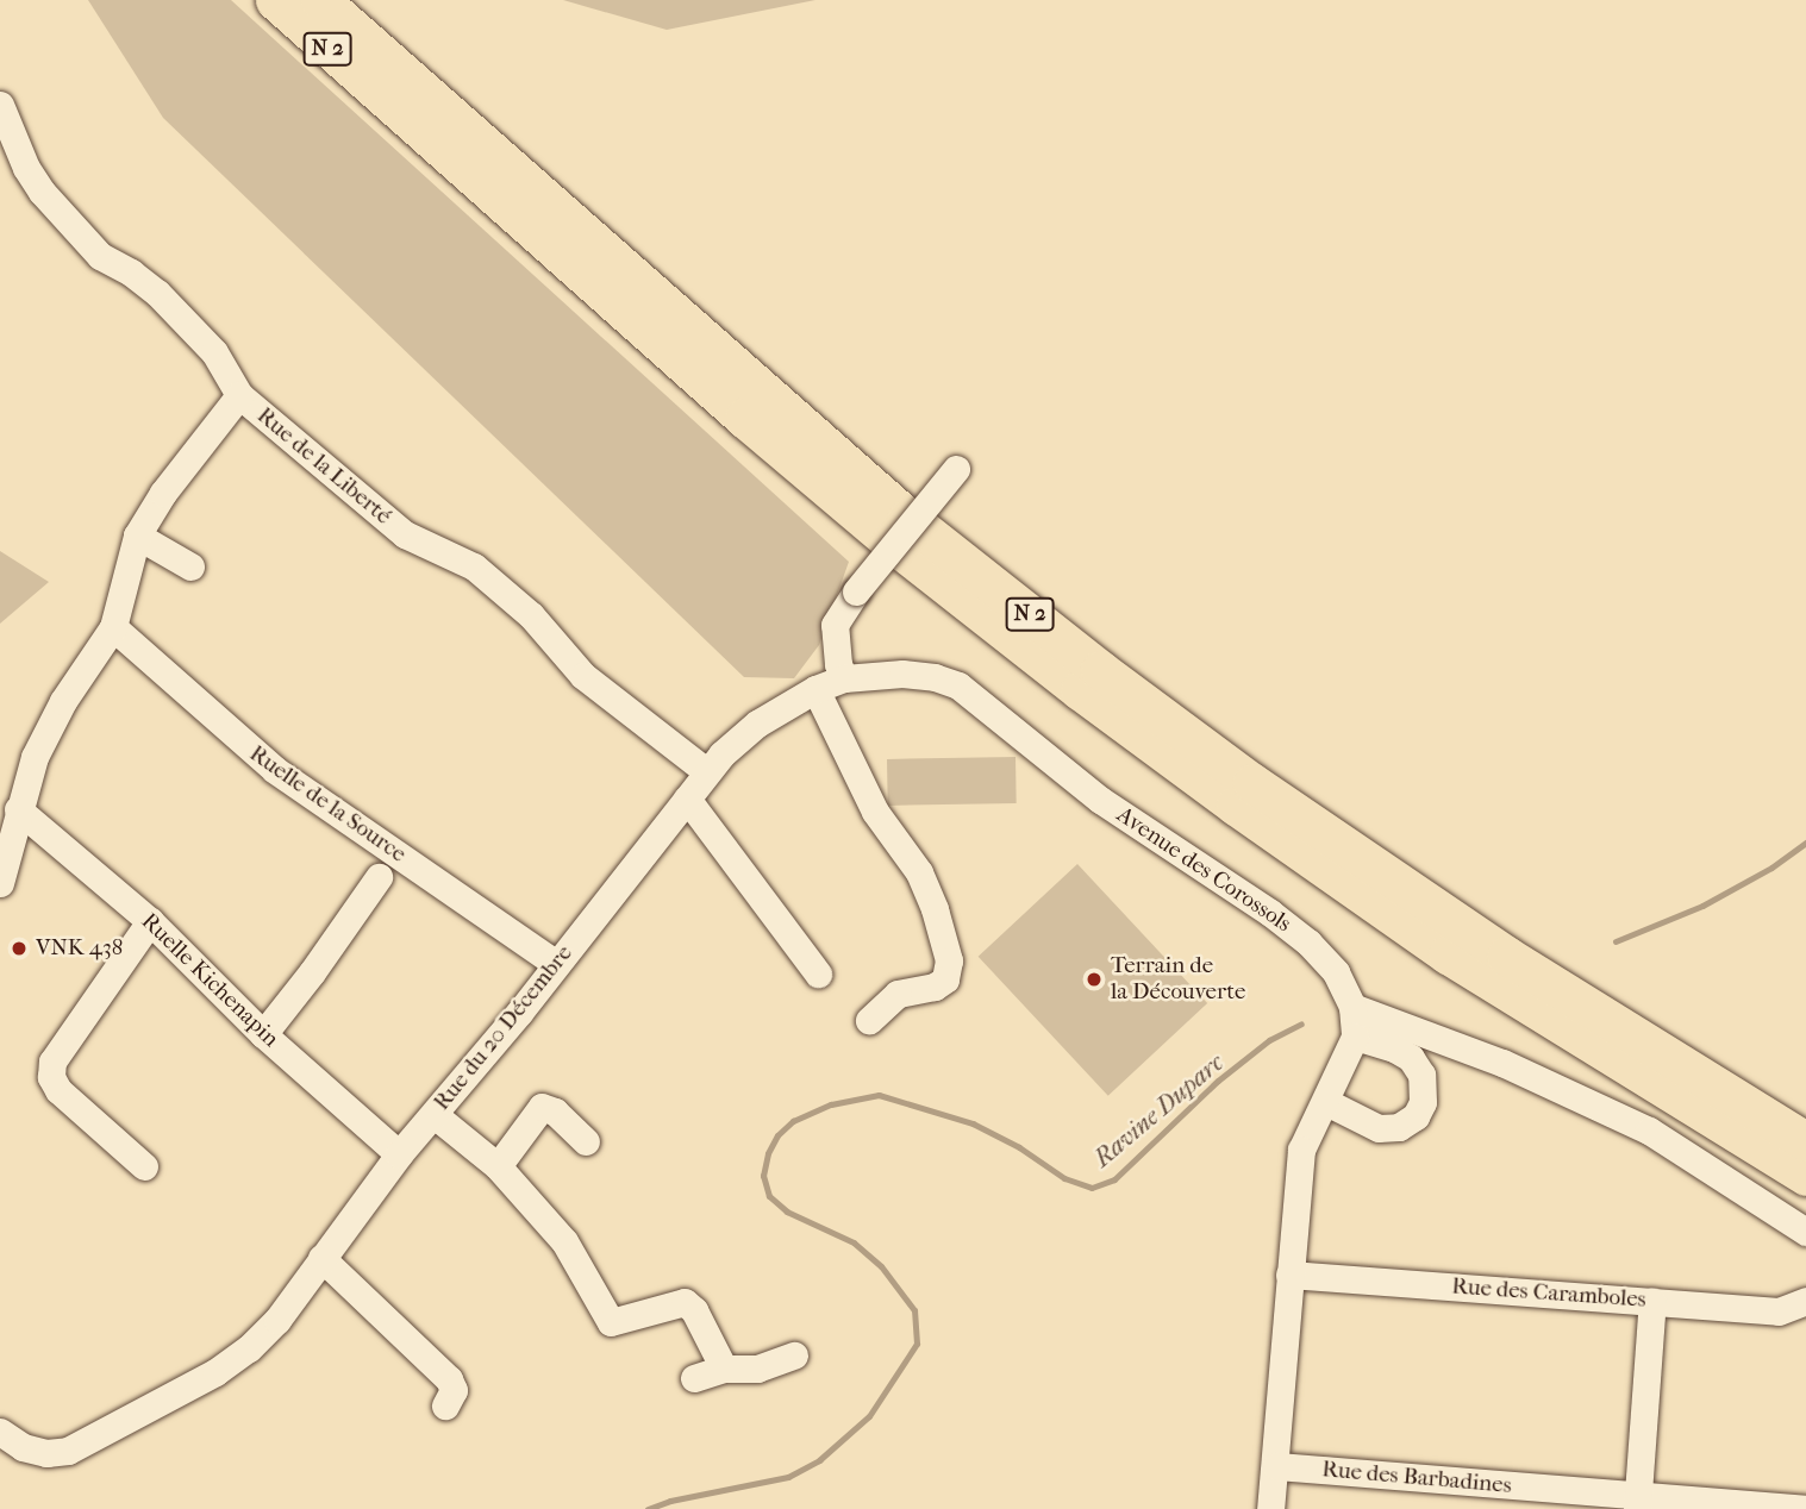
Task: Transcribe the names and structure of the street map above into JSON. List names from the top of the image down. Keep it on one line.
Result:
{"streets":{"highway":["N 2"],"street":["Rue de la Liberté","Ruelle de la Source","Avenue des Corossols","Ruelle Kichenapin","Rue du 20 Décembre","Rue des Caramboles","Rue des Barbadines"]},"crossings":[["Rue de la Liberté","Rue du 20 Décembre"],["Ruelle de la Source","Rue du 20 Décembre"],["Avenue des Corossols","Rue du 20 Décembre"],["Ruelle Kichenapin","Rue du 20 Décembre"]],"water":["Ravine Duparc"],"places":["VNK 438","Terrain de la Découverte"]}
